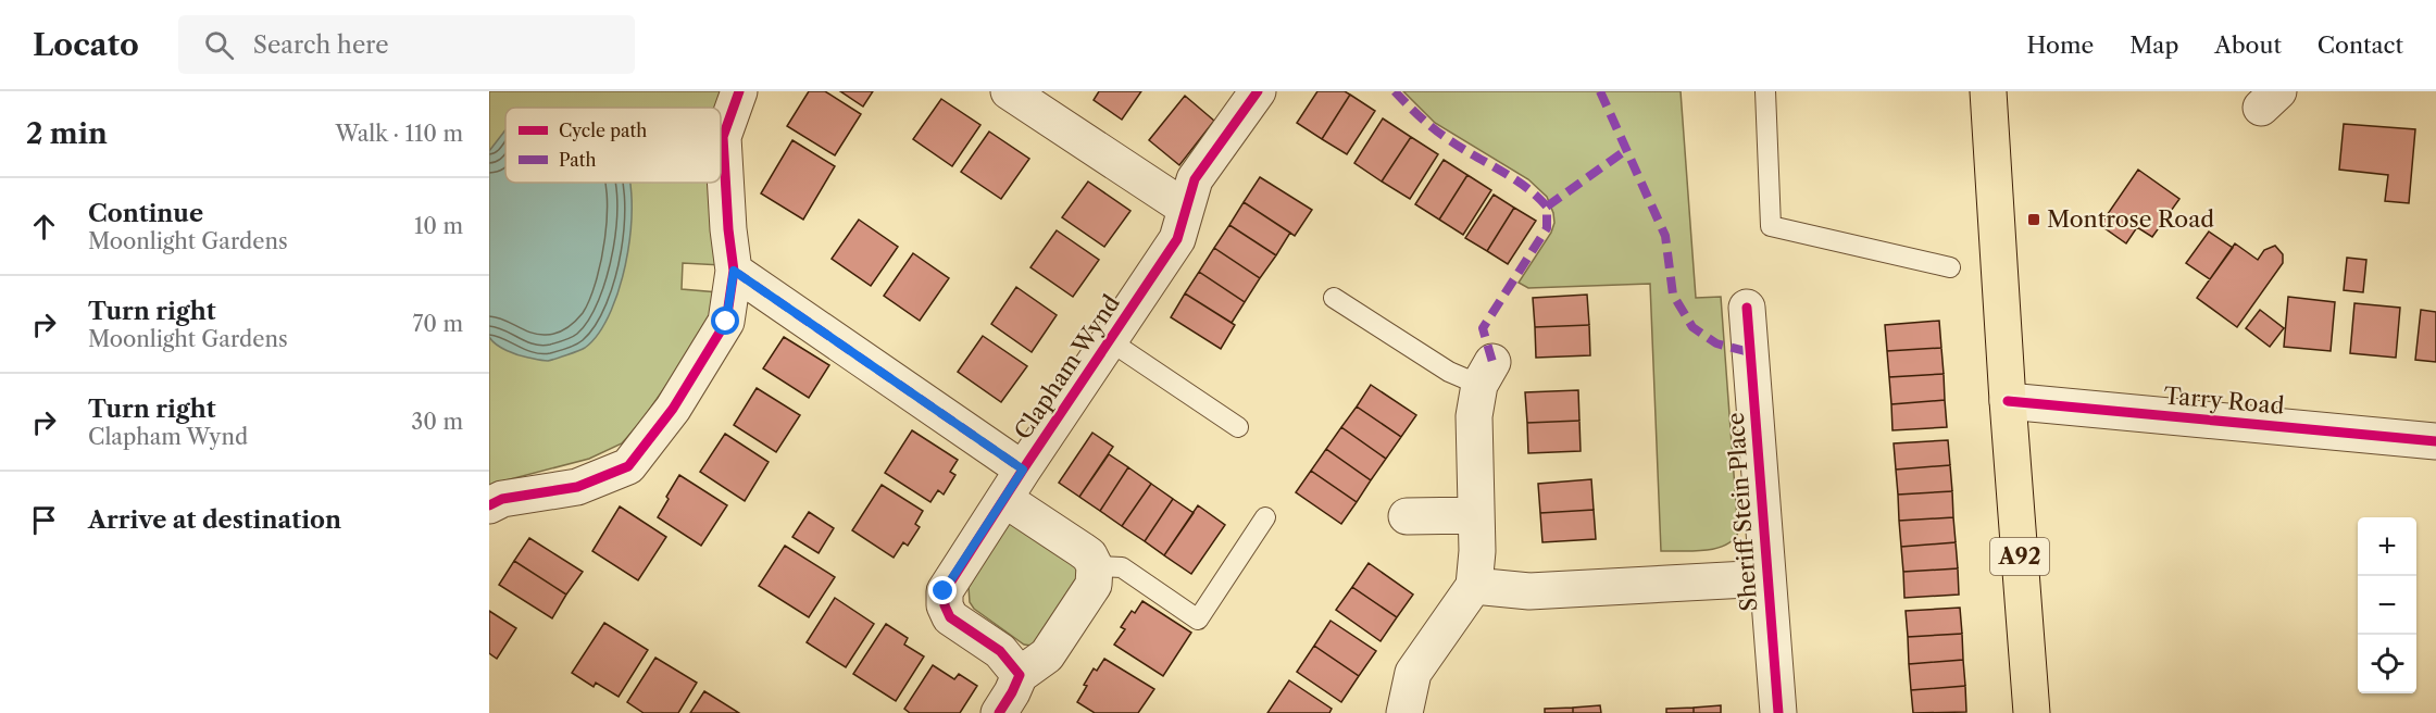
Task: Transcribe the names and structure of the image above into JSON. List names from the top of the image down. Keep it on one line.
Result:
{"streets":{"main road":["A92"],"street":["Clapham Wynd","Tarry Road","Sheriff Stein Place"]},"crossings":[["Tarry Road","A92"]],"places":{"transit":["Montrose Road"]},"legend":["Cycle path","Path"],"page":{"header":"Locato","search":"Search here","nav":["Home","Map","About","Contact"],"heading":["2 min","Walk · 110 m"],"list":[["Continue","Moonlight Gardens","10 m"],["Turn right","Moonlight Gardens","70 m"],["Turn right","Clapham Wynd","30 m"],"Arrive at destination"],"map_buttons":["+","−"]}}
